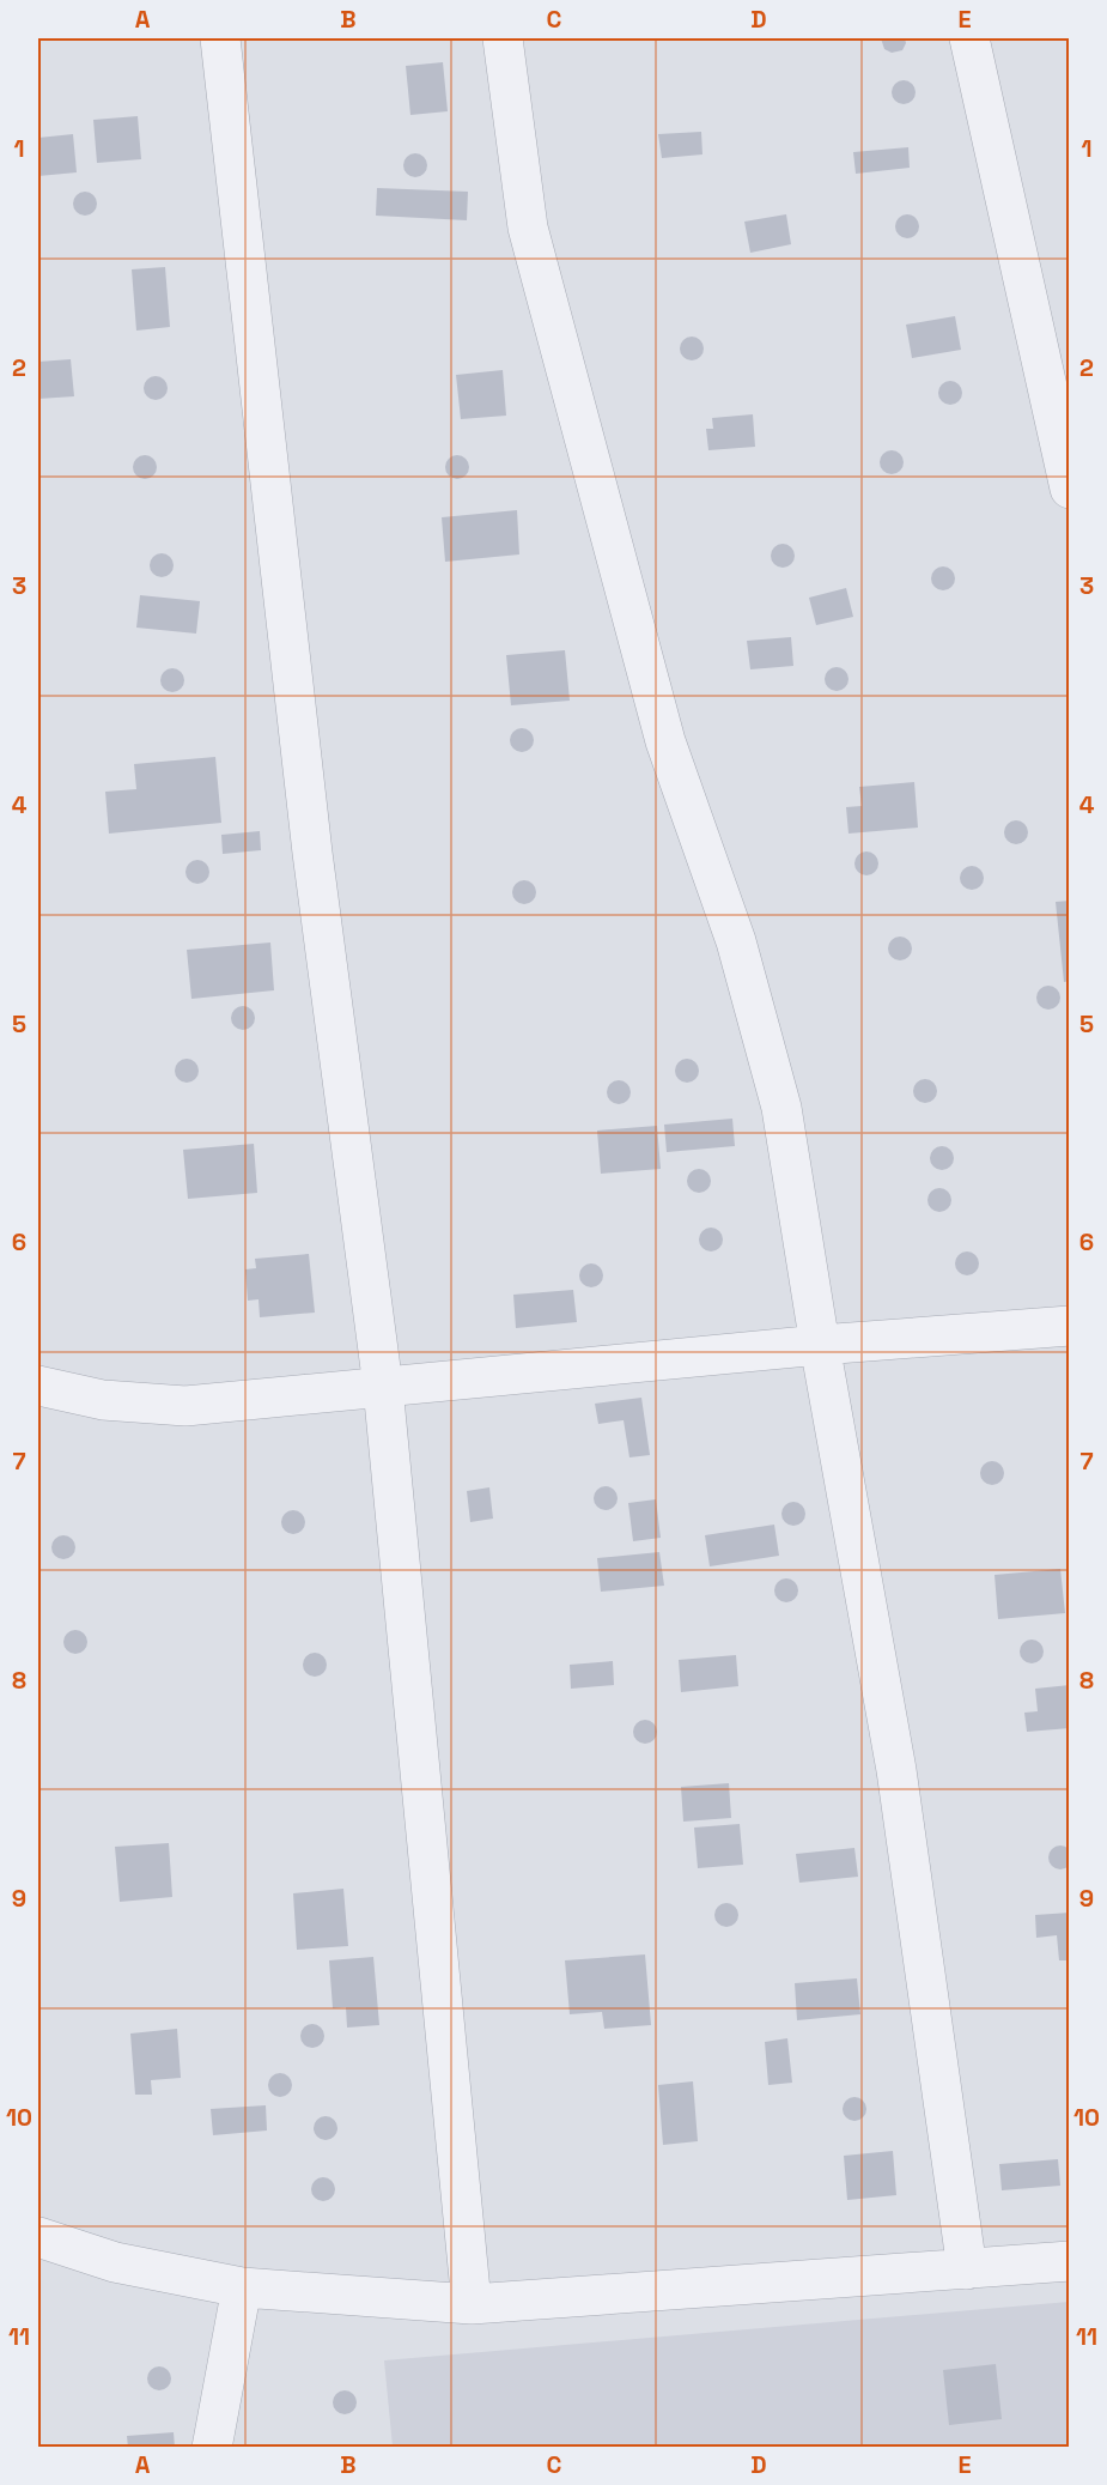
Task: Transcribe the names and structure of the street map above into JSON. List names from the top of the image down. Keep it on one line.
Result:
{"grid":{"columns":["A","B","C","D","E"],"rows":["1","2","3","4","5","6","7","8","9","10","11"]}}
